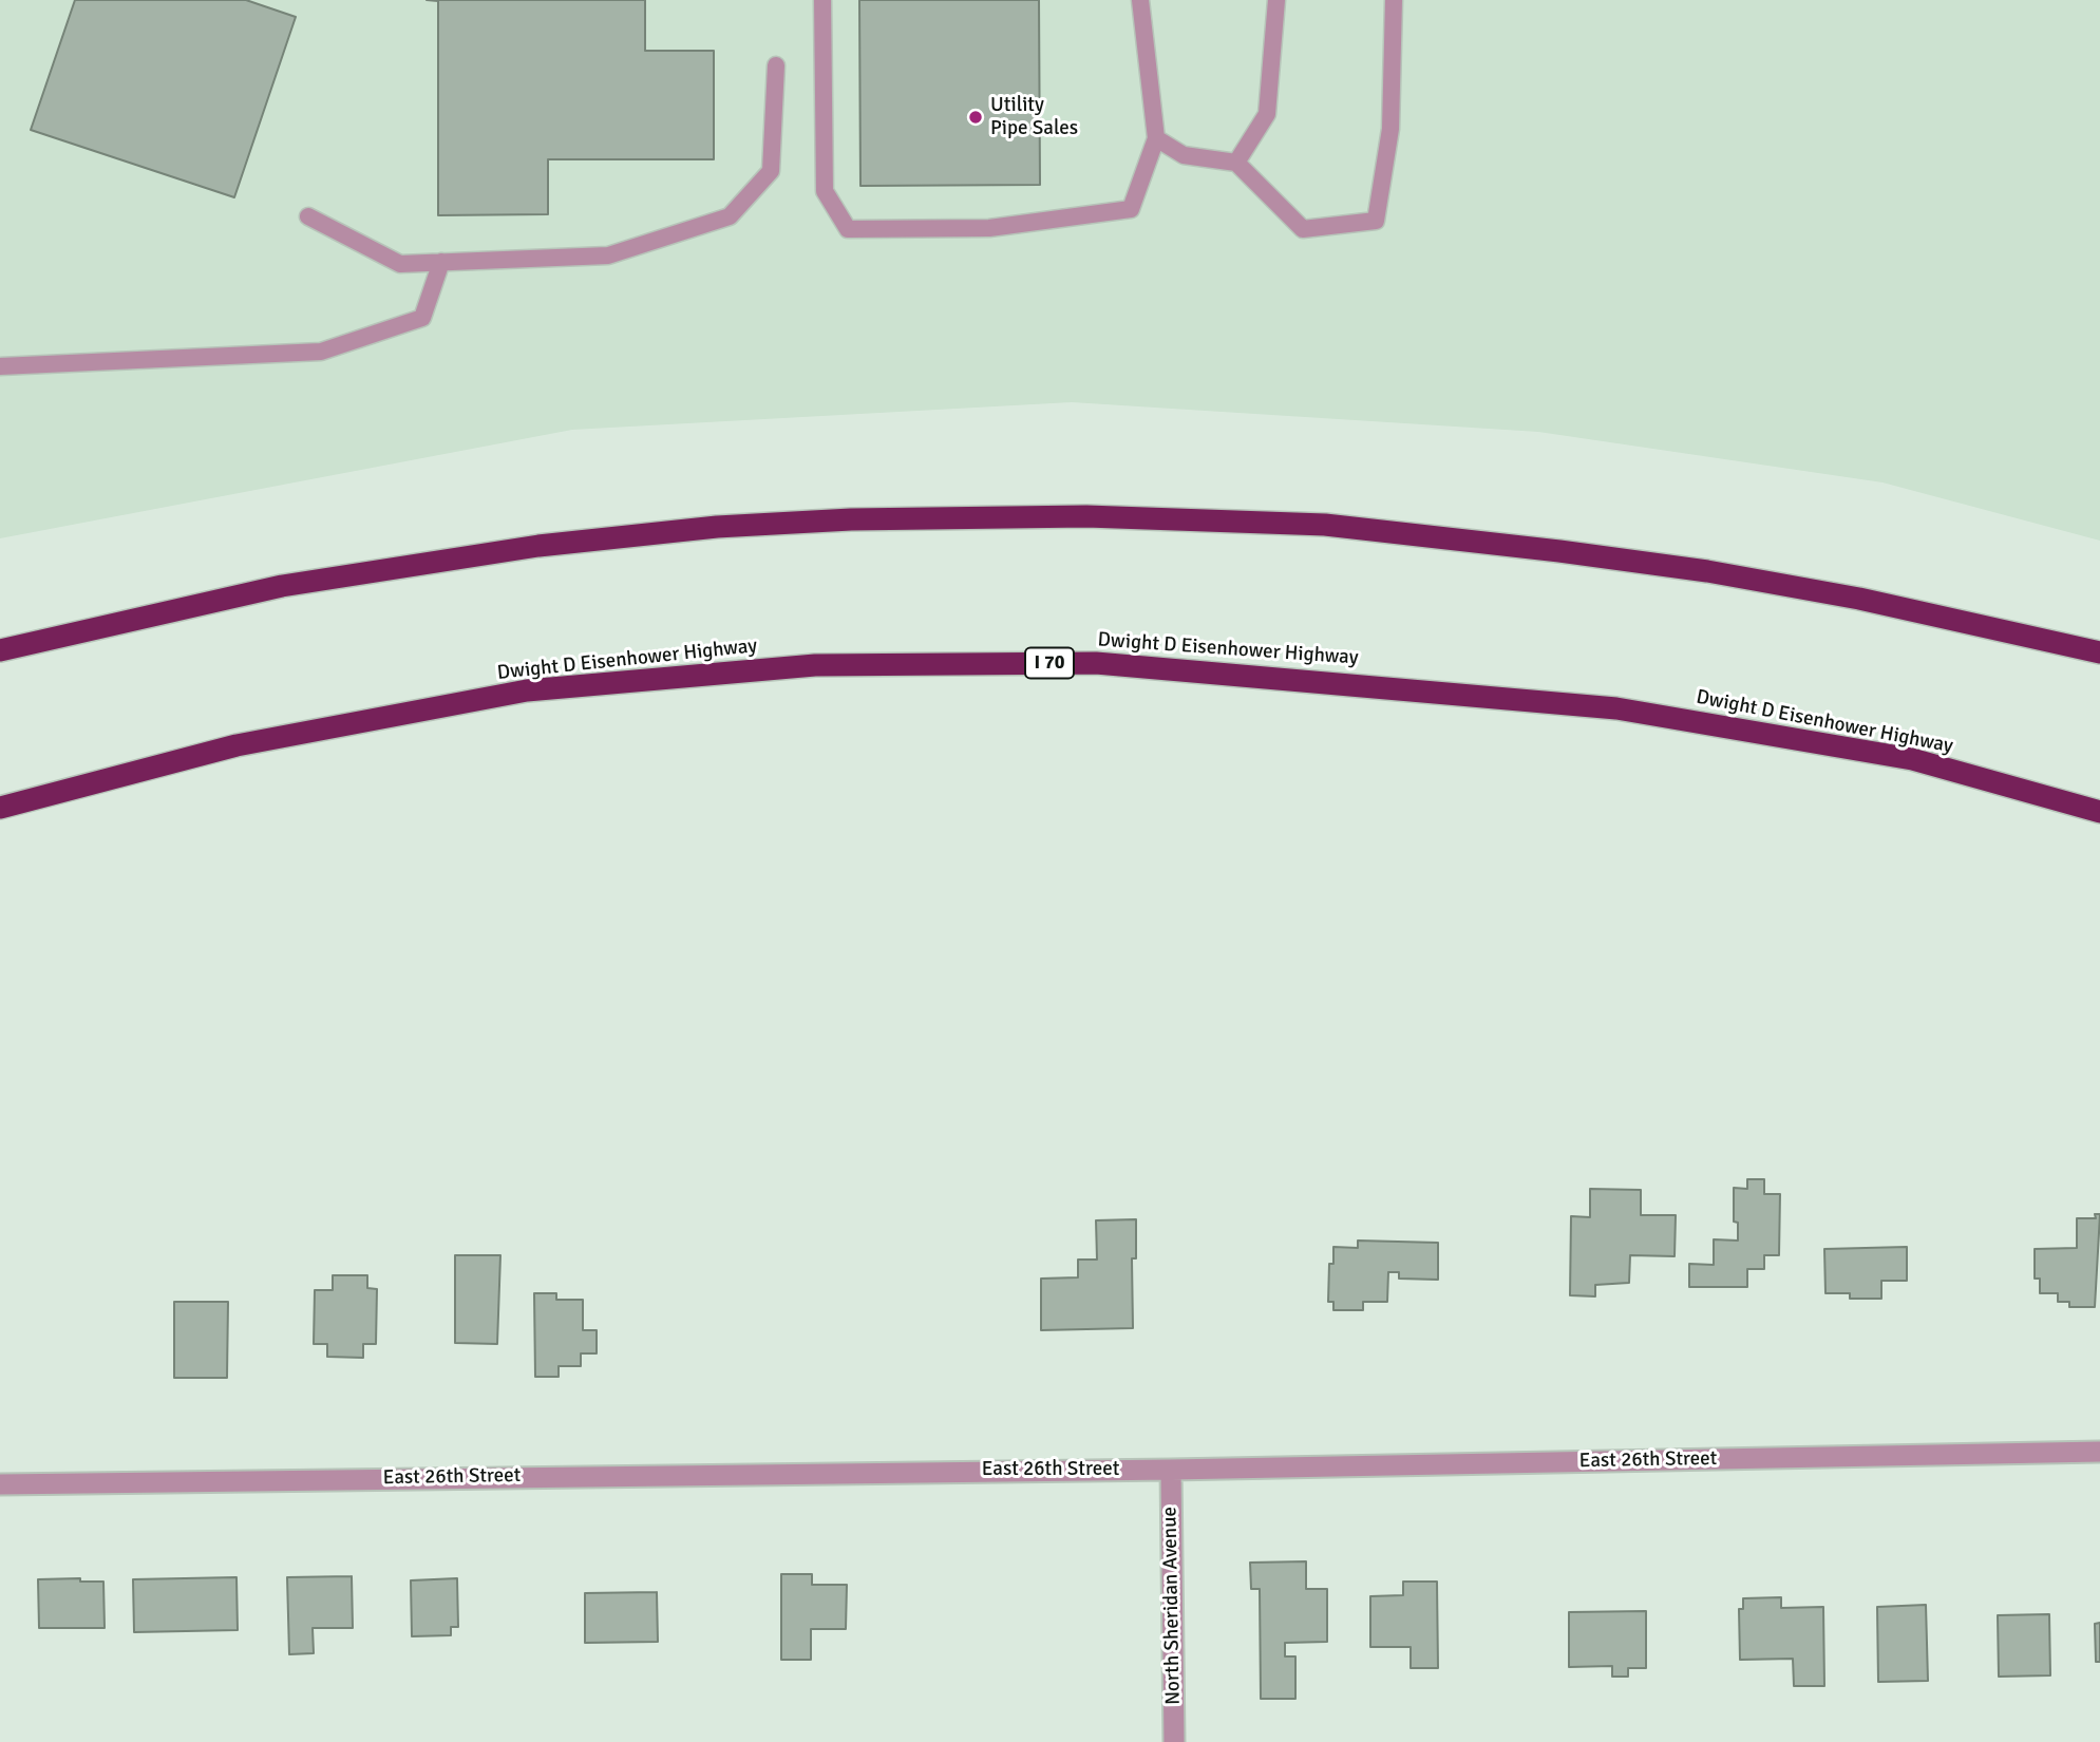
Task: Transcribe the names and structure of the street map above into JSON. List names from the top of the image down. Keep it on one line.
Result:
{"streets":{"highway":["Dwight D Eisenhower Highway","I 70"],"street":["East 26th Street","North Sheridan Avenue"]},"crossings":[["East 26th Street","North Sheridan Avenue"]],"places":["Utility Pipe Sales"]}
